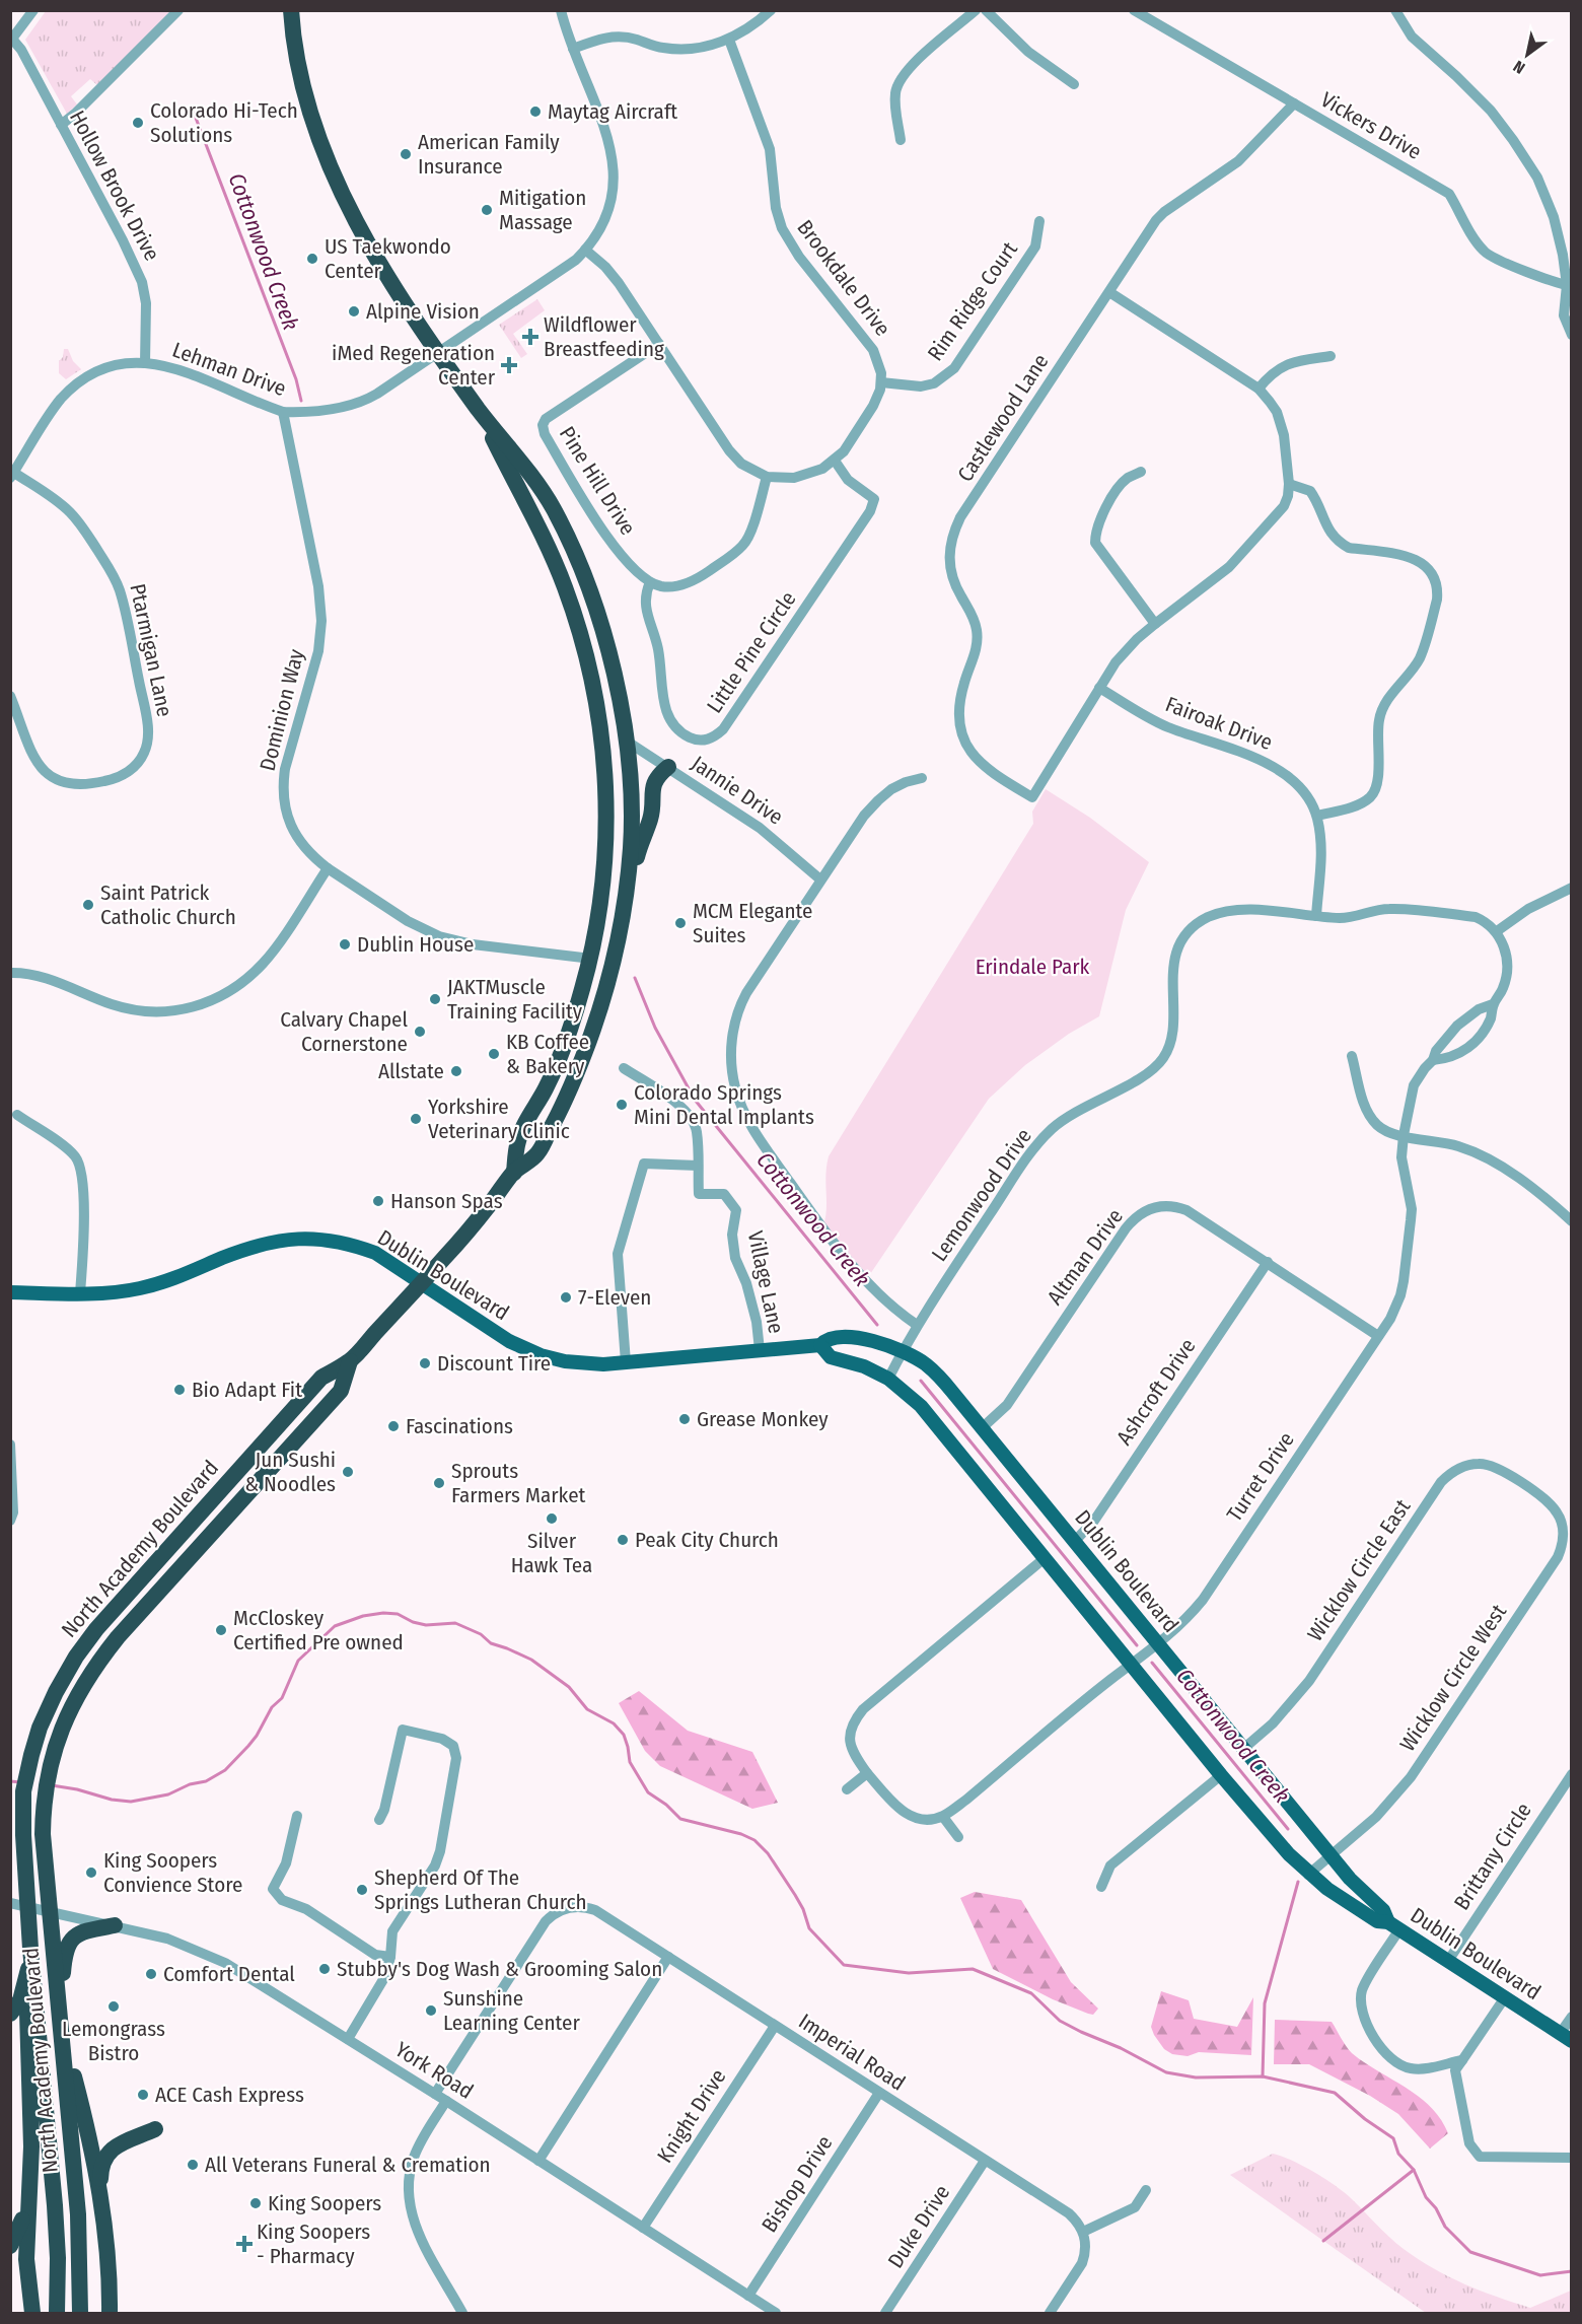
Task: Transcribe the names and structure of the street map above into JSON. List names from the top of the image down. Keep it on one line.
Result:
{"streets":{"highway":["North Academy Boulevard"],"main road":["Dublin Boulevard"],"street":["Vickers Drive","Hollow Brook Drive","Brookdale Drive","Rim Ridge Court","Lehman Drive","Castlewood Lane","Pine Hill Drive","Ptarmigan Lane","Little Pine Circle","Dominion Way","Fairoak Drive","Jannie Drive","Lemonwood Drive","Altman Drive","Village Lane","Ashcroft Drive","Turret Drive","Wicklow Circle East","Wicklow Circle West","Brittany Circle","Imperial Road","York Road","Knight Drive","Bishop Drive","Duke Drive"]},"crossings":[["Vickers Drive","Castlewood Lane"],["Hollow Brook Drive","Lehman Drive"],["Brookdale Drive","Rim Ridge Court"],["Lehman Drive","Ptarmigan Lane"],["Lehman Drive","Dominion Way"],["Lehman Drive","North Academy Boulevard"],["Castlewood Lane","Fairoak Drive"],["Pine Hill Drive","Little Pine Circle"],["Dominion Way","North Academy Boulevard"],["Fairoak Drive","Lemonwood Drive"],["Jannie Drive","North Academy Boulevard"],["Lemonwood Drive","Dublin Boulevard"],["Altman Drive","Dublin Boulevard"],["Altman Drive","Ashcroft Drive"],["Altman Drive","Turret Drive"],["Dublin Boulevard","Village Lane"],["Dublin Boulevard","Ashcroft Drive"],["Dublin Boulevard","Turret Drive"],["Dublin Boulevard","North Academy Boulevard"],["Dublin Boulevard","Wicklow Circle East"],["Dublin Boulevard","Wicklow Circle West"],["Dublin Boulevard","Brittany Circle"],["North Academy Boulevard","York Road"],["Wicklow Circle East","Wicklow Circle West"],["Imperial Road","York Road"],["Imperial Road","Knight Drive"],["Imperial Road","Bishop Drive"],["Imperial Road","Duke Drive"],["York Road","Knight Drive"],["York Road","Bishop Drive"]],"water":["Cottonwood Creek"],"parks":["Erindale Park"],"places":{"other":["Maytag Aircraft","Colorado Hi-Tech Solutions","American Family Insurance","Mitigation Massage","US Taekwondo Center","Alpine Vision","Saint Patrick Catholic Church","MCM Elegante Suites","Dublin House","JAKTMuscle Training Facility","Calvary Chapel Cornerstone","KB Coffee & Bakery","Allstate","Colorado Springs Mini Dental Implants","Yorkshire Veterinary Clinic","Hanson Spas","7-Eleven","Discount Tire","Bio Adapt Fit","Grease Monkey","Fascinations","Jun Sushi & Noodles","Sprouts Farmers Market","Silver Hawk Tea","Peak City Church","McCloskey Certified Pre owned","King Soopers Convience Store","Shepherd Of The Springs Lutheran Church","Stubby's Dog Wash & Grooming Salon","Comfort Dental","Lemongrass Bistro","Sunshine Learning Center","ACE Cash Express","All Veterans Funeral & Cremation","King Soopers"],"health":["Wildflower Breastfeeding","iMed Regeneration Center","King Soopers - Pharmacy"]},"north":"bottom left"}
